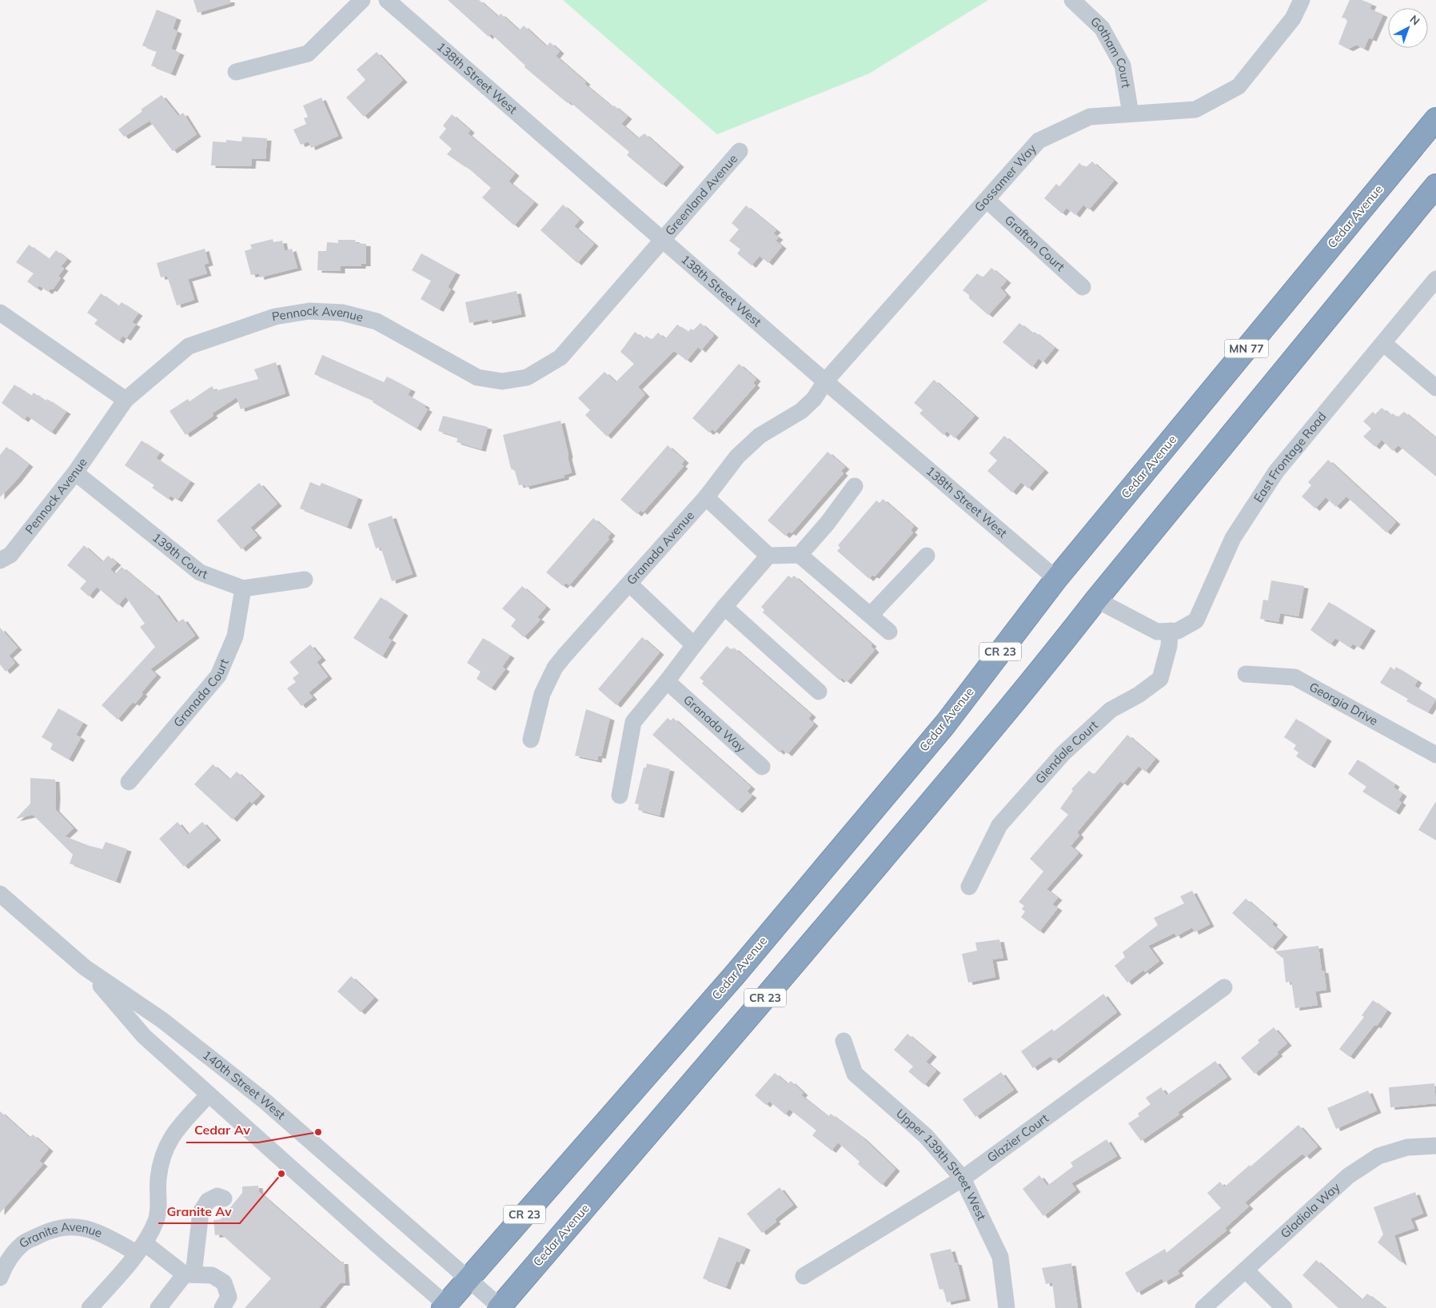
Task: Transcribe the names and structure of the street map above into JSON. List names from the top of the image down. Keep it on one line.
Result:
{"streets":{"highway":["Cedar Avenue","MN 77","CR 23"],"street":["Gotham Court","138th Street West","Gossamer Way","Greenland Avenue","Grafton Court","Pennock Avenue","East Frontage Road","Granada Avenue","139th Court","Granada Court","Georgia Drive","Granada Way","Glendale Court","140th Street West","Glazier Court","Upper 139th Street West","Gladiola Way","Granite Avenue"]},"crossings":[["Gotham Court","Gossamer Way"],["138th Street West","Gossamer Way"],["138th Street West","Greenland Avenue"],["138th Street West","Cedar Avenue"],["138th Street West","Pennock Avenue"],["138th Street West","Granada Avenue"],["Gossamer Way","Grafton Court"],["Gossamer Way","Granada Avenue"],["Greenland Avenue","Pennock Avenue"],["Cedar Avenue","140th Street West"],["Pennock Avenue","139th Court"],["East Frontage Road","Glendale Court"],["139th Court","Granada Court"],["Glazier Court","Upper 139th Street West"]],"places":["Cedar Av","Granite Av"],"north":"top right"}
